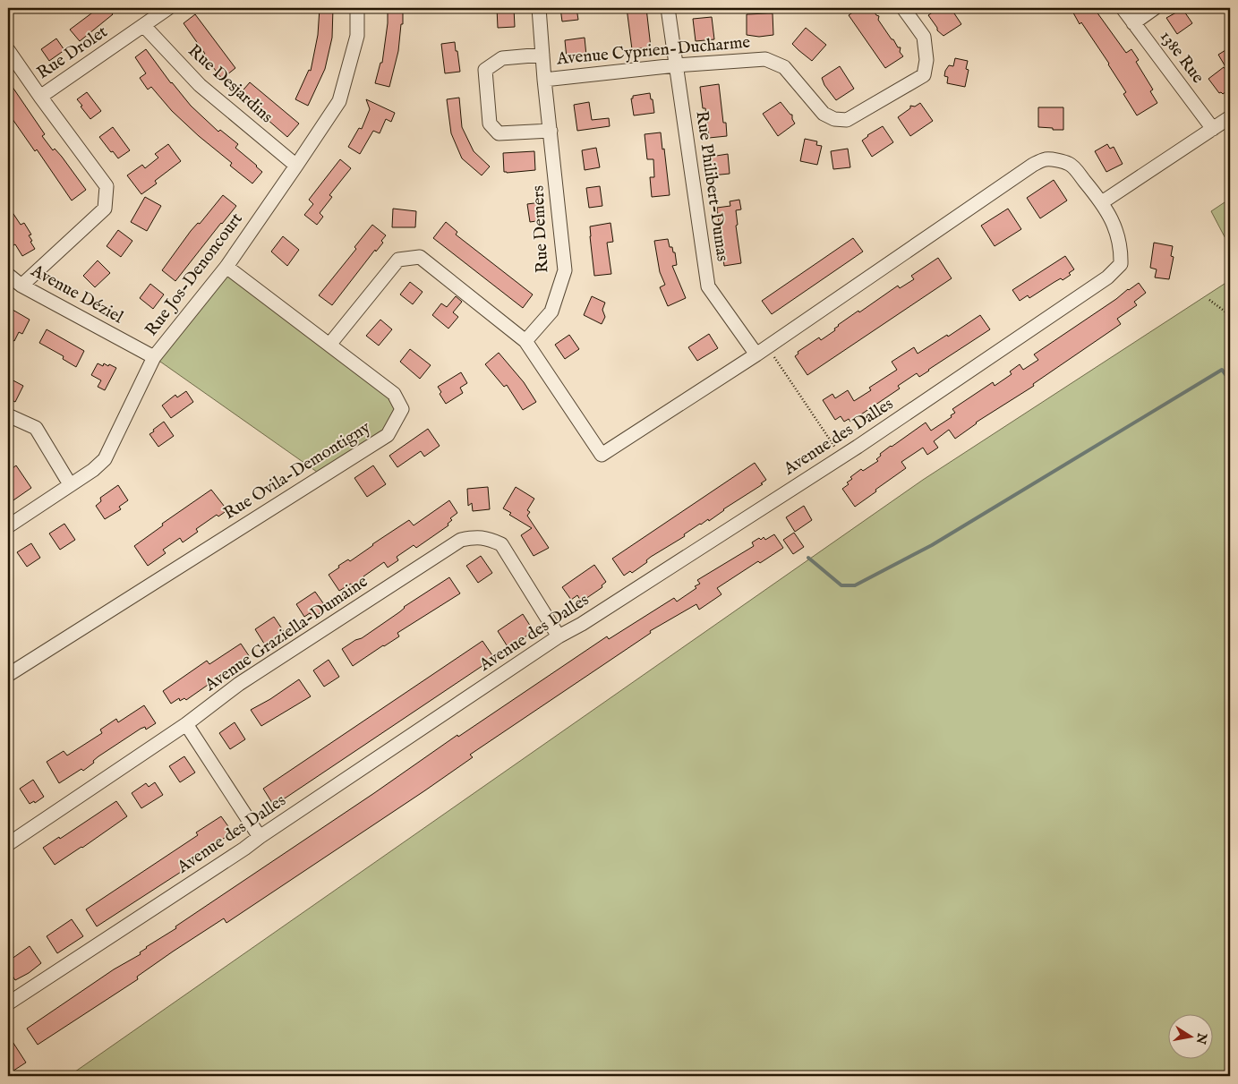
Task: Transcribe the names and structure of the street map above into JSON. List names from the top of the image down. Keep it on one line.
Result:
{"streets":{"street":["Avenue Cyprien-Ducharme","Rue Drolet","138e Rue","Rue Desjardins","Rue Philibert-Dumas","Rue Demers","Rue Jos-Denoncourt","Avenue Déziel","Avenue des Dalles","Rue Ovila-Demontigny","Avenue Graziella-Dumaine"]},"crossings":[["Avenue Cyprien-Ducharme","Rue Philibert-Dumas"],["Avenue Cyprien-Ducharme","Rue Demers"],["Rue Drolet","Rue Desjardins"],["Rue Desjardins","Rue Jos-Denoncourt"],["Rue Philibert-Dumas","Avenue des Dalles"],["Rue Demers","Avenue des Dalles"],["Rue Jos-Denoncourt","Avenue Déziel"],["Rue Jos-Denoncourt","Rue Ovila-Demontigny"],["Avenue des Dalles","Avenue Graziella-Dumaine"]],"north":"right"}
